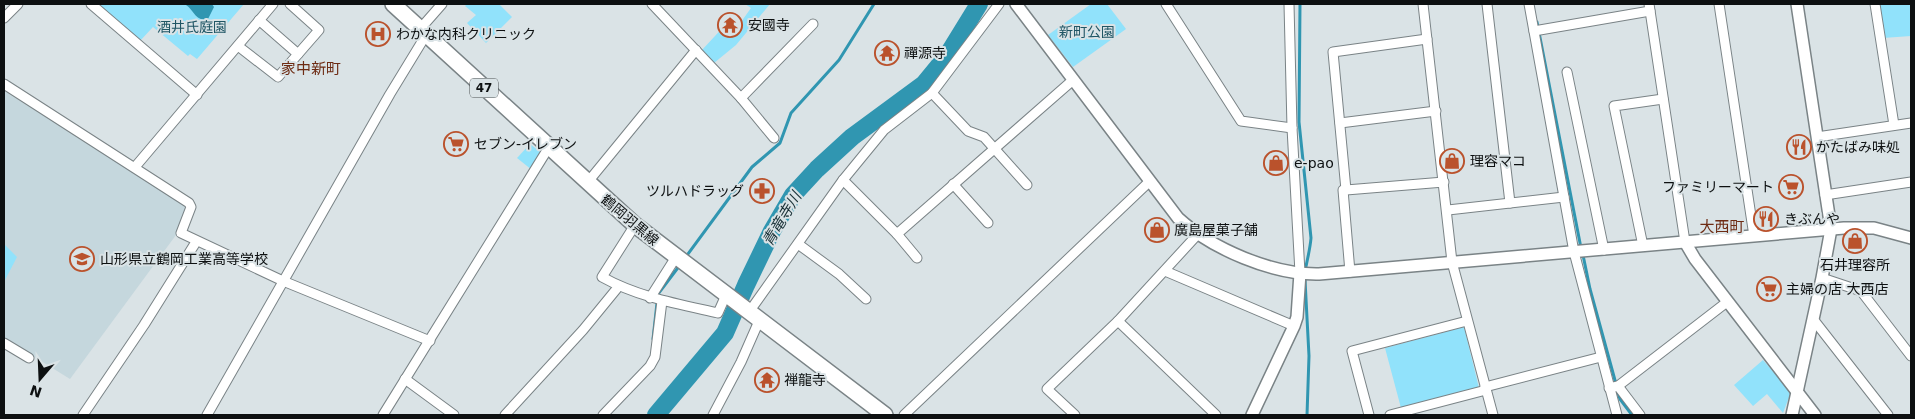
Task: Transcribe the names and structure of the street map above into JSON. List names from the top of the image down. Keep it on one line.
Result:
{"streets":{"main road":["47","鶴岡羽黒線"]},"districts":["家中新町","大西町"],"water":["青竜寺川"],"parks":["酒井氏庭園","新町公園"],"places":{"temple":["安國寺","禪源寺","禅龍寺"],"hospital":["わかな内科クリニック"],"supermarket":["セブン-イレブン","ファミリーマート","主婦の店 大西店"],"restaurant":["かたばみ味処","きぶんや"],"shop":["理容マコ","e-pao","廣島屋菓子舗","石井理容所"],"pharmacy":["ツルハドラッグ"],"school or university":["山形県立鶴岡工業高等学校"]},"north":"bottom"}
